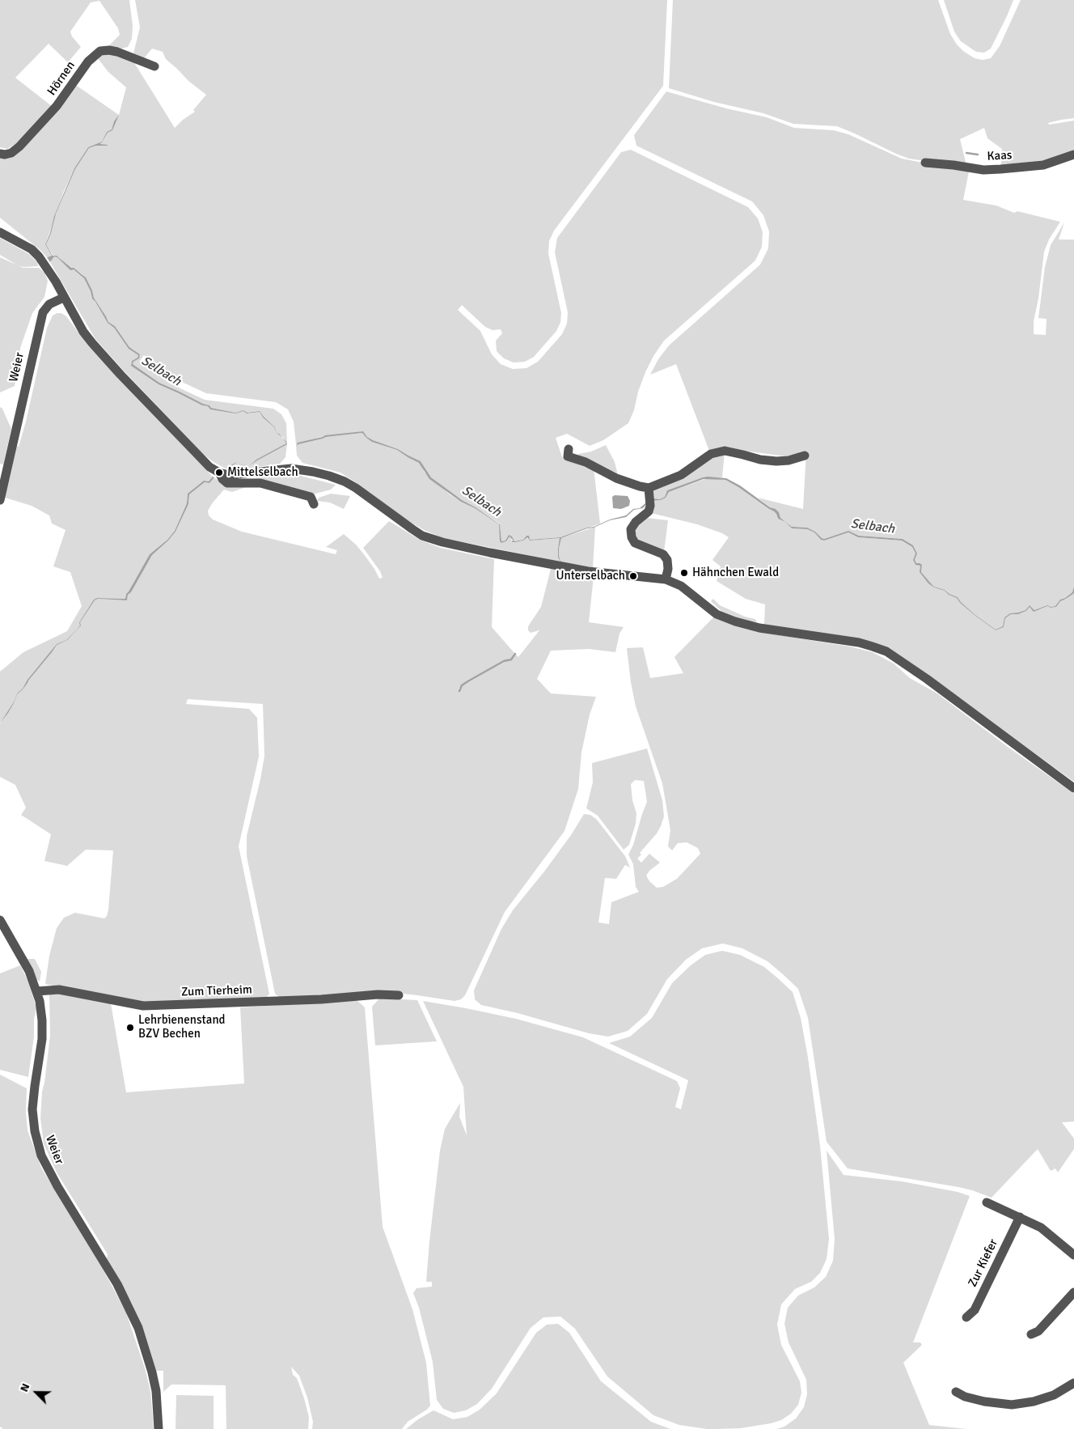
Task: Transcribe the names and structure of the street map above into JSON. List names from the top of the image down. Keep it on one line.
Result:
{"streets":{"street":["Hörnen","Kaas","Weier","Zum Tierheim","Zur Kiefer"]},"crossings":[["Weier","Zum Tierheim"]],"water":["Selbach"],"places":["Mittelselbach","Hähnchen Ewald","Unterselbach","Lehrbienenstand BZV Bechen"],"north":"top left"}
